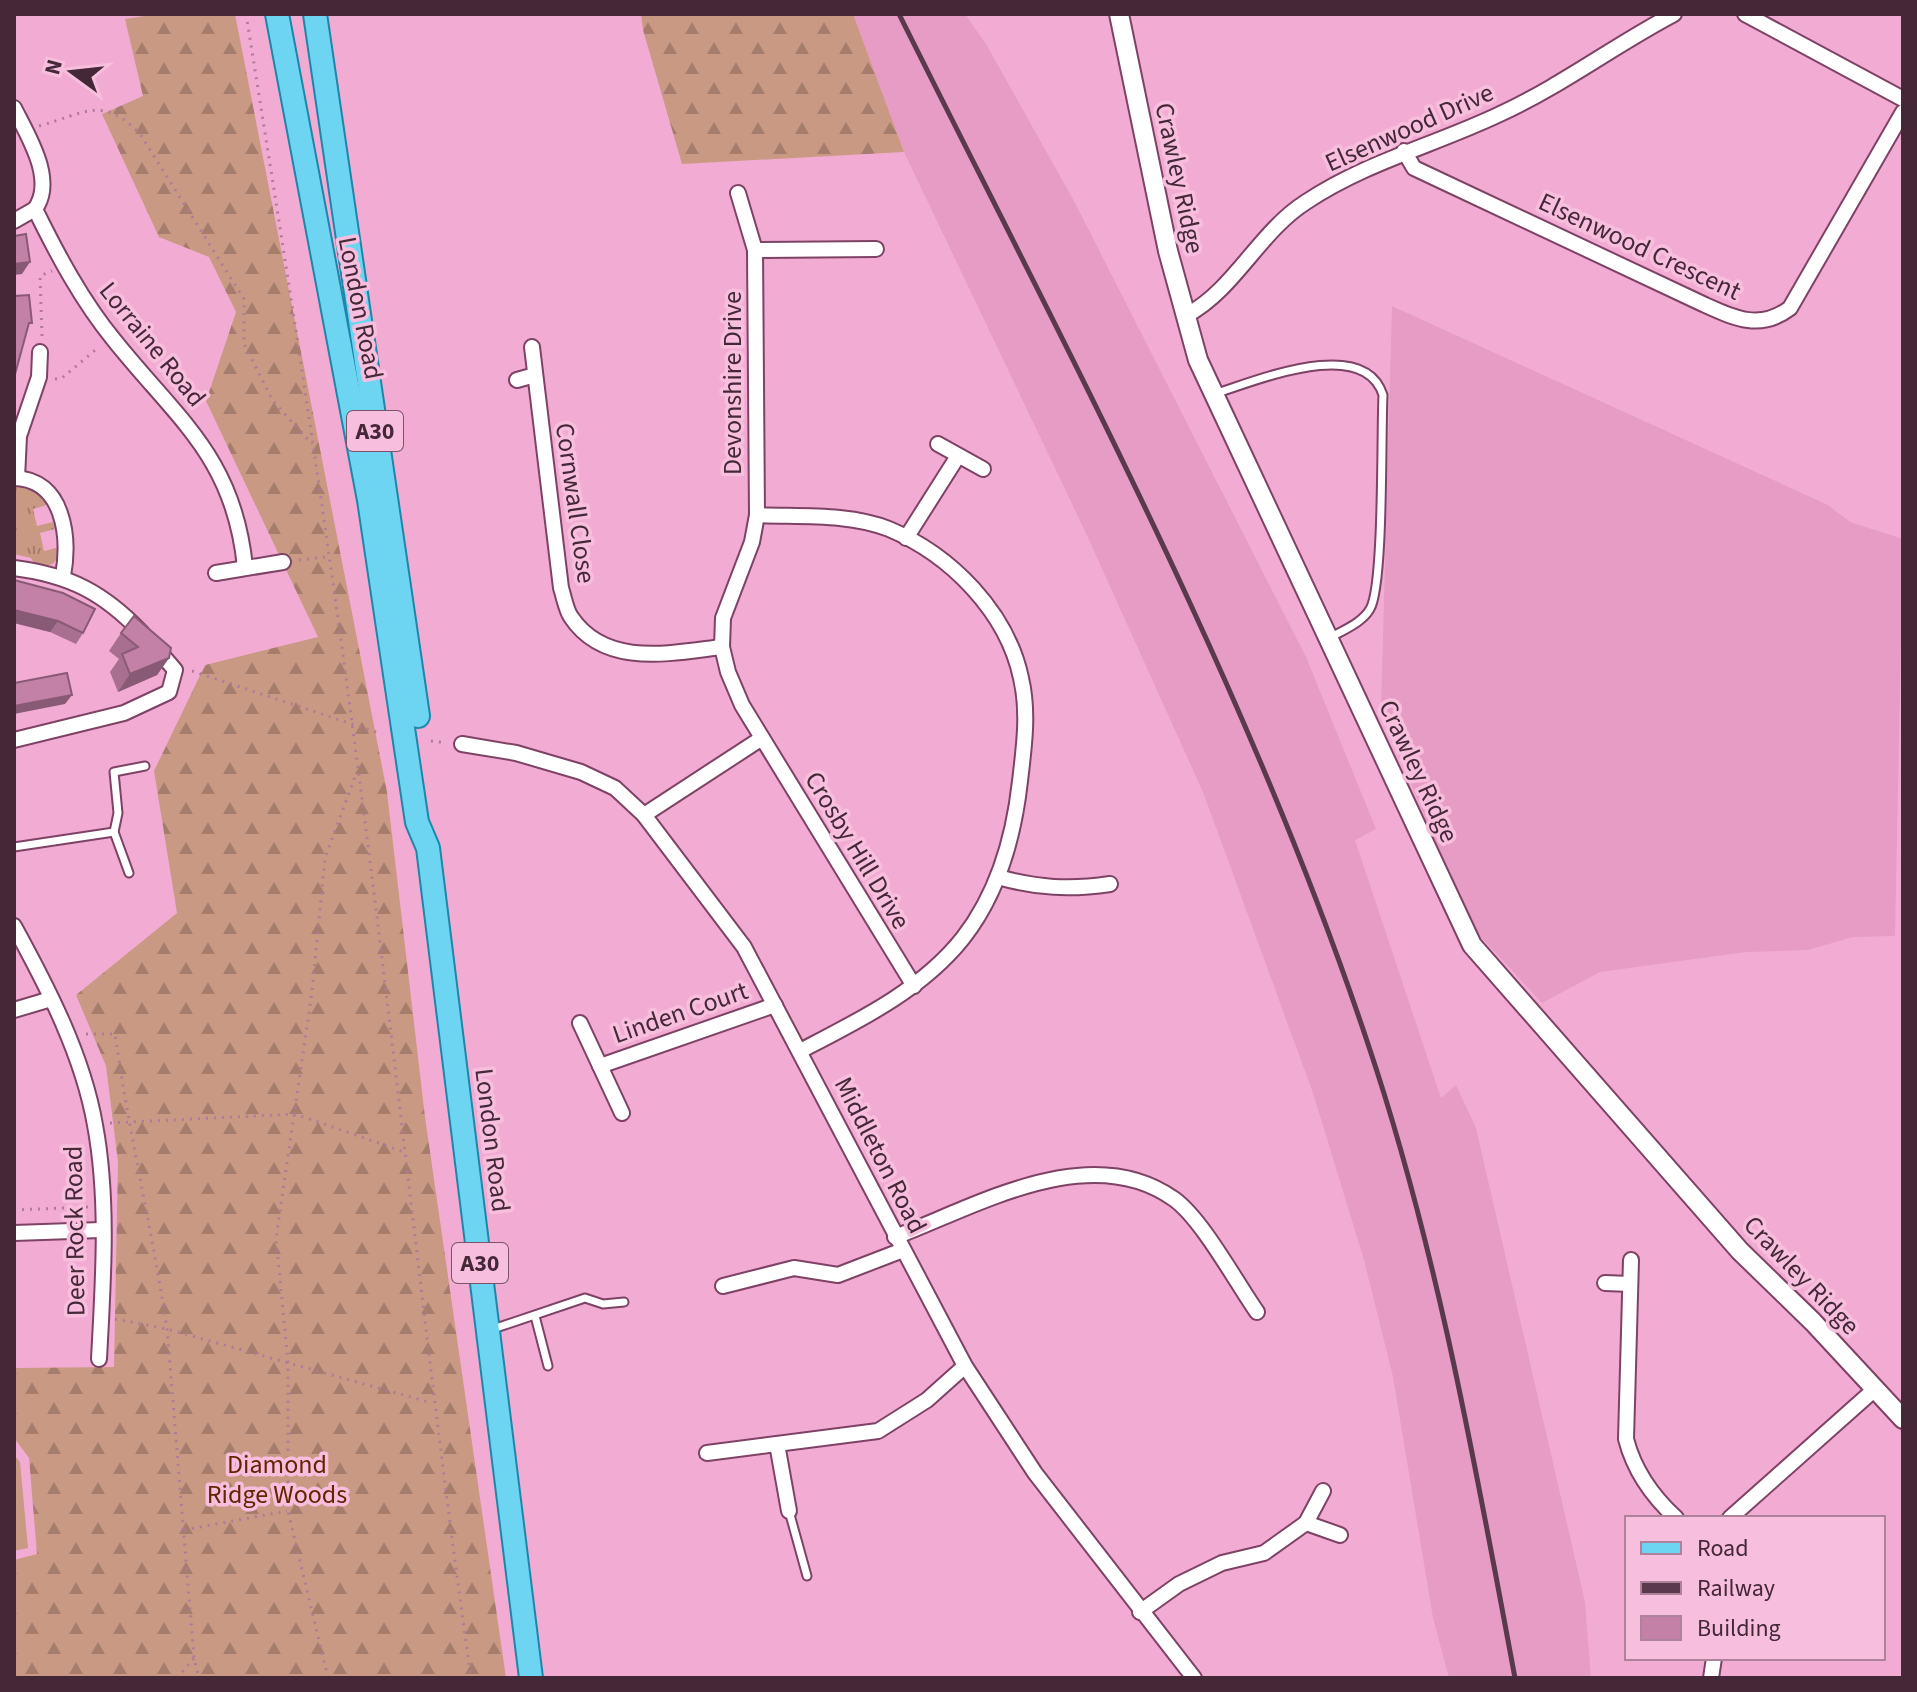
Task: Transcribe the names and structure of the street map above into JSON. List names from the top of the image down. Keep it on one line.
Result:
{"streets":{"main road":["London Road","A30"],"street":["Elsenwood Drive","Crawley Ridge","Elsenwood Crescent","Lorraine Road","Devonshire Drive","Cornwall Close","Crosby Hill Drive","Linden Court","Middleton Road","Deer Rock Road"]},"crossings":[["Elsenwood Drive","Crawley Ridge"],["Elsenwood Drive","Elsenwood Crescent"],["Devonshire Drive","Crosby Hill Drive"],["Cornwall Close","Crosby Hill Drive"],["Linden Court","Middleton Road"]],"parks":["Diamond Ridge Woods"],"legend":["Road","Railway","Building"],"north":"left"}
